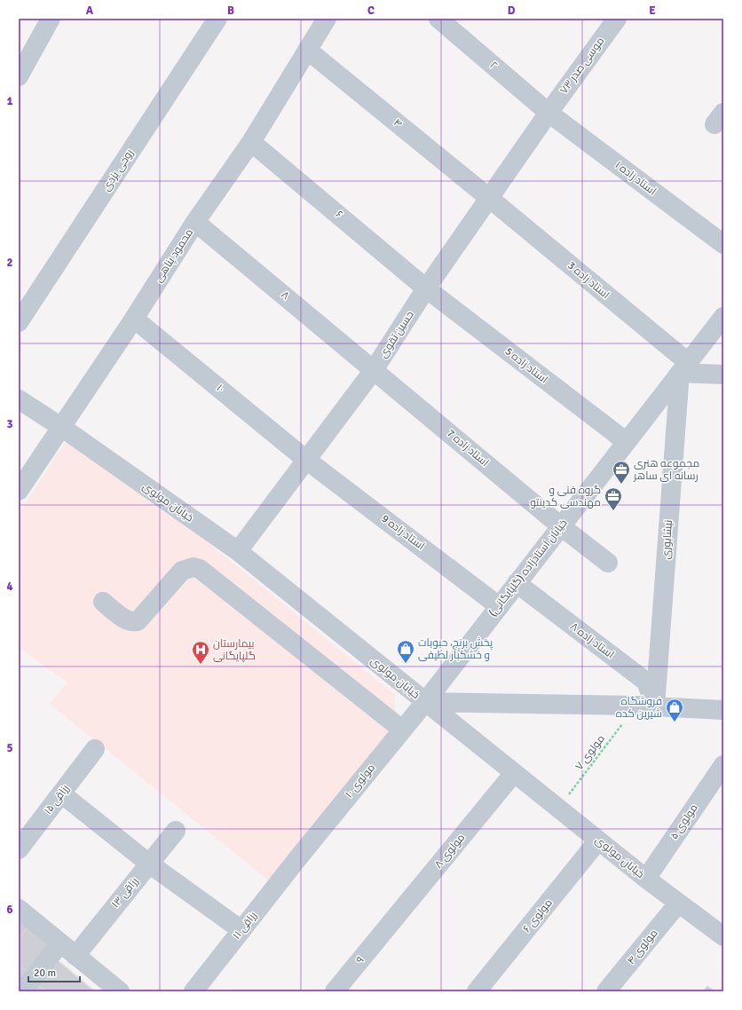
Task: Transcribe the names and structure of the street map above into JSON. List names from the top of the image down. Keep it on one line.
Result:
{"streets":{"street":["۲","موسی صدر ۷۳","۴","روحی یزدی","استاد زاده ۱","۶","محمود پناهی","استاد زاده 3","۸","حسین تقوی","استاد زاده 5","۱۰","استاد زاده 7","خیابان مولوی","استاد زاده 9","نیشابوری","خیابان استادزاده (گلپایگانی)","استاد زاده ۸","مولوی ۱۰","رزاقی ۱۵","مولوی ۵","مولوی ۸","رزاقی ۱۳","مولوی ۶","رزاقی ۱۱","مولوی ۴","۹"],"path":["مولوی ۷"]},"crossings":[["۲","موسی صدر ۷۳"],["۲","استاد زاده ۱"],["۲","حسین تقوی"],["موسی صدر ۷۳","استاد زاده ۱"],["موسی صدر ۷۳","حسین تقوی"],["۴","محمود پناهی"],["۴","استاد زاده 3"],["۴","حسین تقوی"],["استاد زاده ۱","حسین تقوی"],["۶","محمود پناهی"],["۶","حسین تقوی"],["۶","استاد زاده 5"],["محمود پناهی","۸"],["محمود پناهی","۱۰"],["محمود پناهی","خیابان مولوی"],["استاد زاده 3","حسین تقوی"],["استاد زاده 3","نیشابوری"],["استاد زاده 3","خیابان استادزاده (گلپایگانی)"],["۸","حسین تقوی"],["۸","استاد زاده 7"],["حسین تقوی","استاد زاده 5"],["حسین تقوی","۱۰"],["حسین تقوی","استاد زاده 7"],["حسین تقوی","خیابان مولوی"],["حسین تقوی","استاد زاده 9"],["استاد زاده 5","خیابان استادزاده (گلپایگانی)"],["۱۰","استاد زاده 9"],["استاد زاده 7","خیابان استادزاده (گلپایگانی)"],["خیابان مولوی","خیابان استادزاده (گلپایگانی)"],["خیابان مولوی","مولوی ۷"],["خیابان مولوی","مولوی ۱۰"],["خیابان مولوی","مولوی ۵"],["خیابان مولوی","مولوی ۸"],["خیابان مولوی","مولوی ۶"],["خیابان مولوی","مولوی ۴"],["استاد زاده 9","خیابان استادزاده (گلپایگانی)"],["نیشابوری","خیابان استادزاده (گلپایگانی)"],["نیشابوری","استاد زاده ۸"],["خیابان استادزاده (گلپایگانی)","استاد زاده ۸"],["خیابان استادزاده (گلپایگانی)","مولوی ۱۰"],["مولوی ۱۰","رزاقی ۱۱"],["مولوی ۸","۹"]],"places":{"office":["مجموعه هنری رسانه ای ساهر","گروه فنی و مهندسی کدینتو"],"shop":["پخش برنج، حبوبات و خشکبار لطیفی","فروشگاه شیرین کده"],"hospital":["بیمارستان گلپایگانی"]},"scale_bar":"20 m","grid":{"columns":["A","B","C","D","E"],"rows":["1","2","3","4","5","6"]}}
